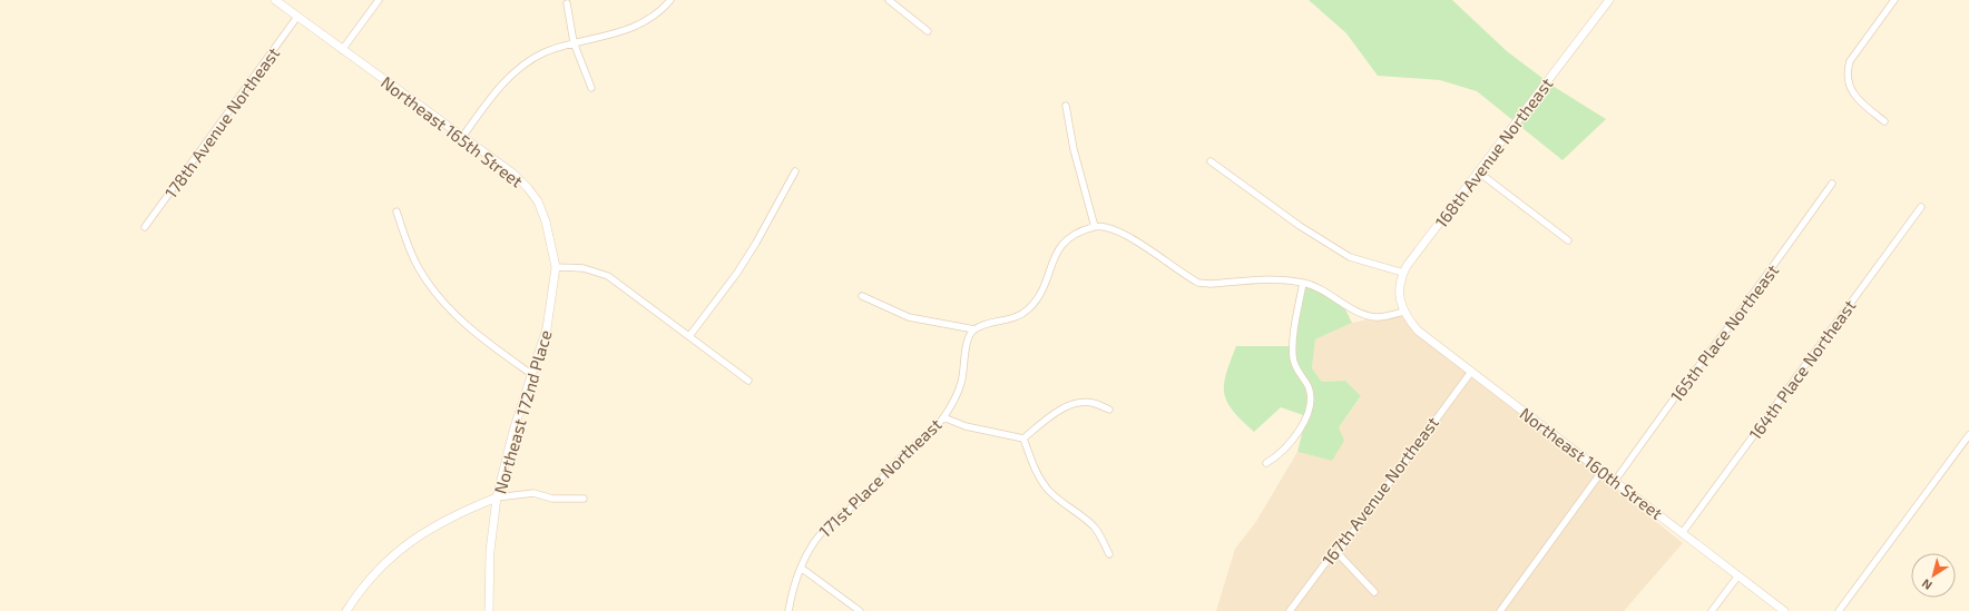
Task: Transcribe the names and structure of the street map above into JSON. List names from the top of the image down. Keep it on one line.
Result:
{"streets":{"street":["178th Avenue Northeast","Northeast 165th Street","168th Avenue Northeast","165th Place Northeast","164th Place Northeast","Northeast 172nd Place","Northeast 160th Street","171st Place Northeast","167th Avenue Northeast"]},"crossings":[["178th Avenue Northeast","Northeast 165th Street"],["Northeast 165th Street","Northeast 172nd Place"],["168th Avenue Northeast","Northeast 160th Street"],["165th Place Northeast","Northeast 160th Street"],["164th Place Northeast","Northeast 160th Street"],["Northeast 160th Street","167th Avenue Northeast"]],"north":"bottom left"}
